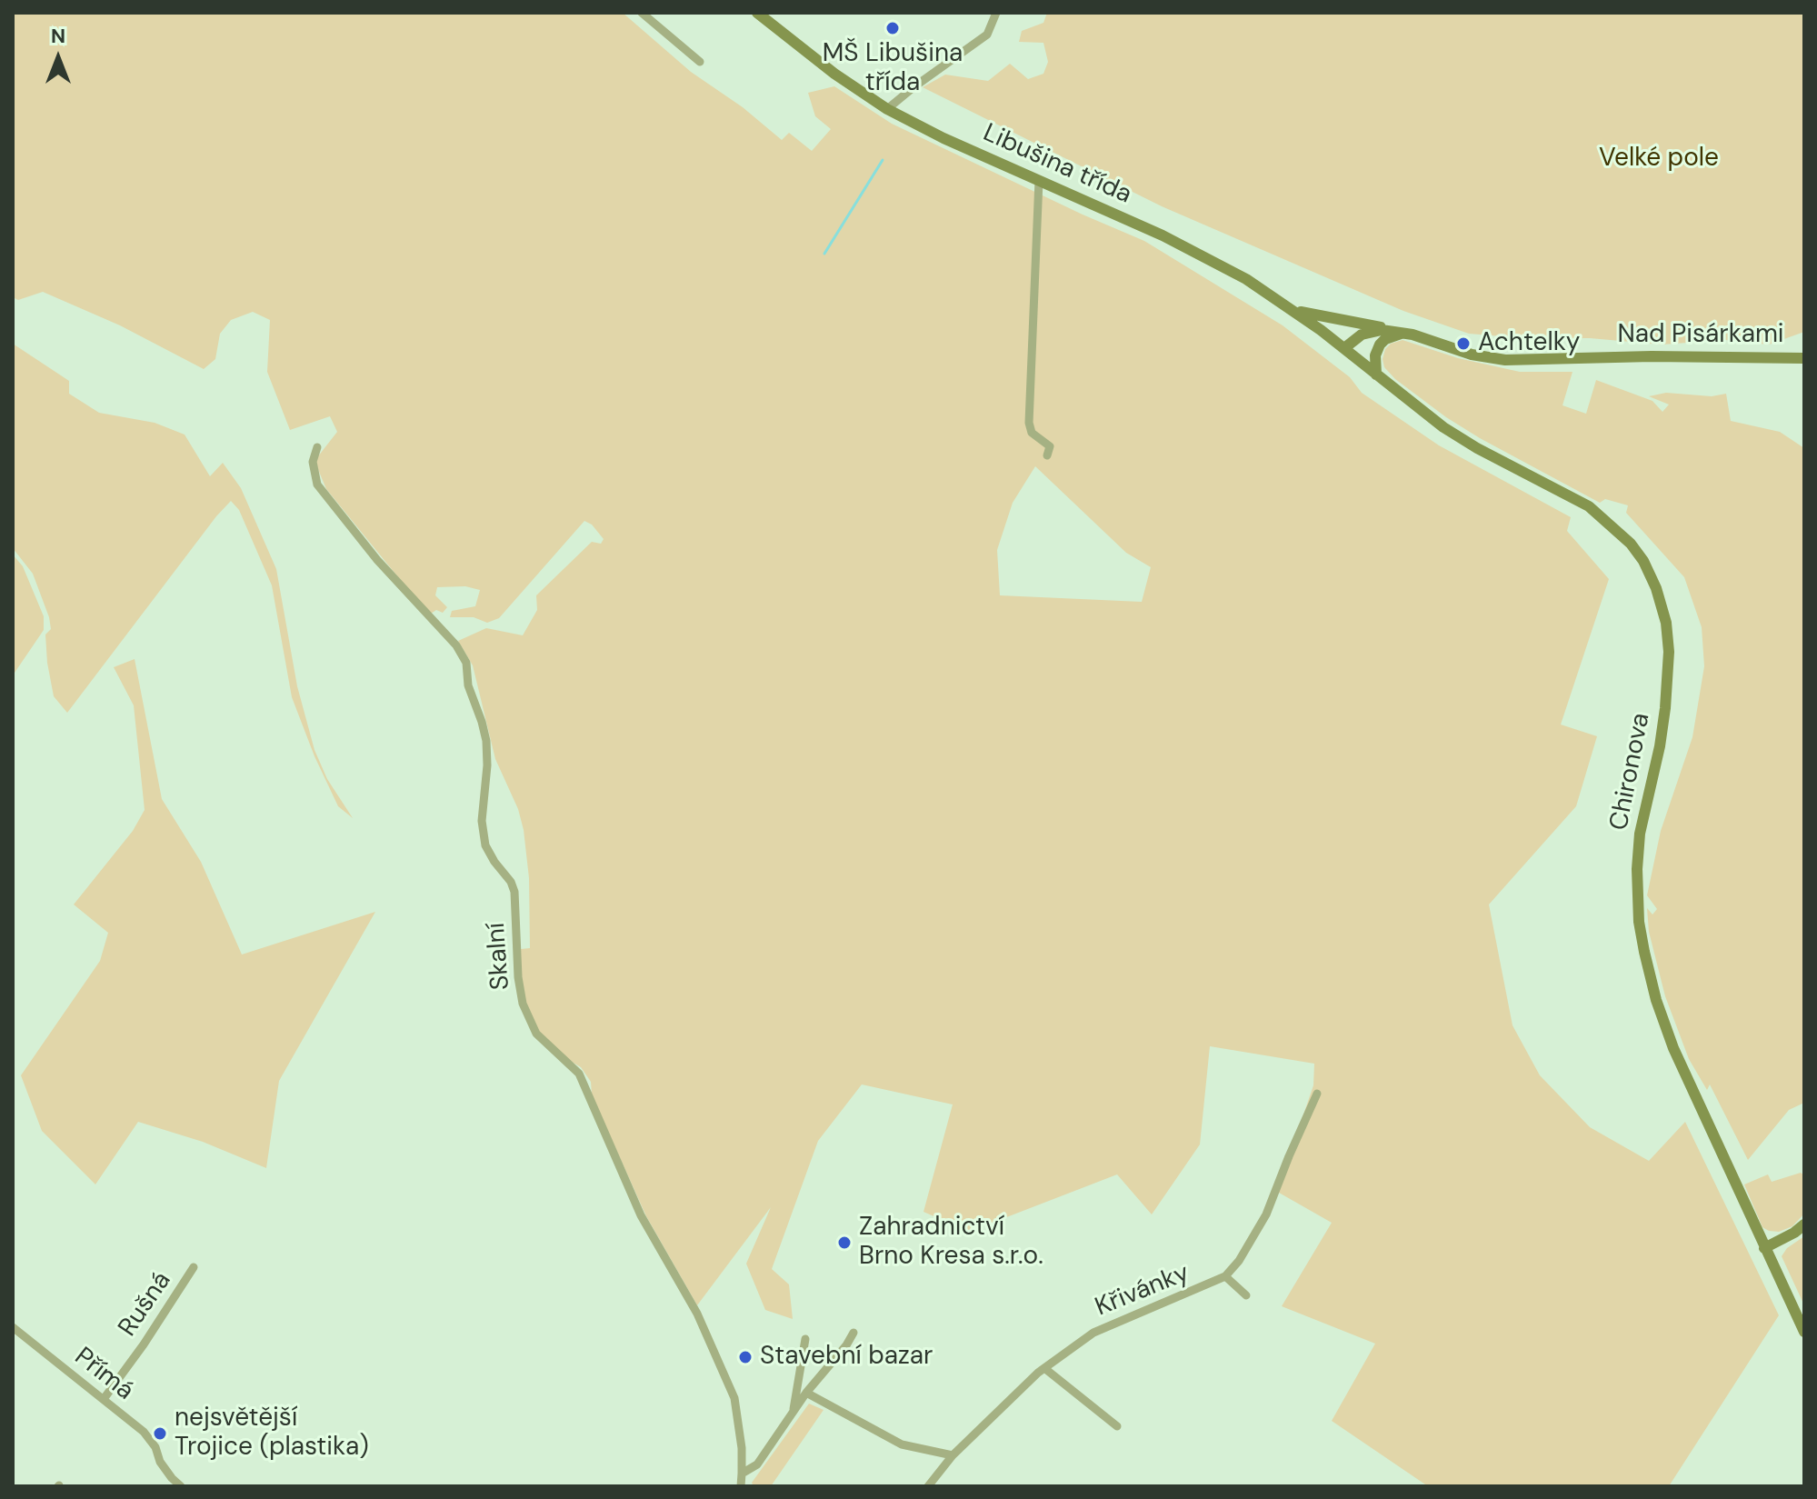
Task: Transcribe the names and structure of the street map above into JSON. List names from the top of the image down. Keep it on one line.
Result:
{"streets":{"street":["Libušina třída","Nad Pisárkami","Chironova","Skalní","Křivánky","Rušná","Přímá"]},"crossings":[["Libušina třída","Nad Pisárkami"],["Libušina třída","Chironova"],["Nad Pisárkami","Chironova"],["Rušná","Přímá"]],"parks":["Velké pole"],"places":["MŠ Libušina třída","Achtelky","Zahradnictví Brno Kresa s.r.o.","Stavební bazar","nejsvětější Trojice (plastika)"],"north":"top"}
